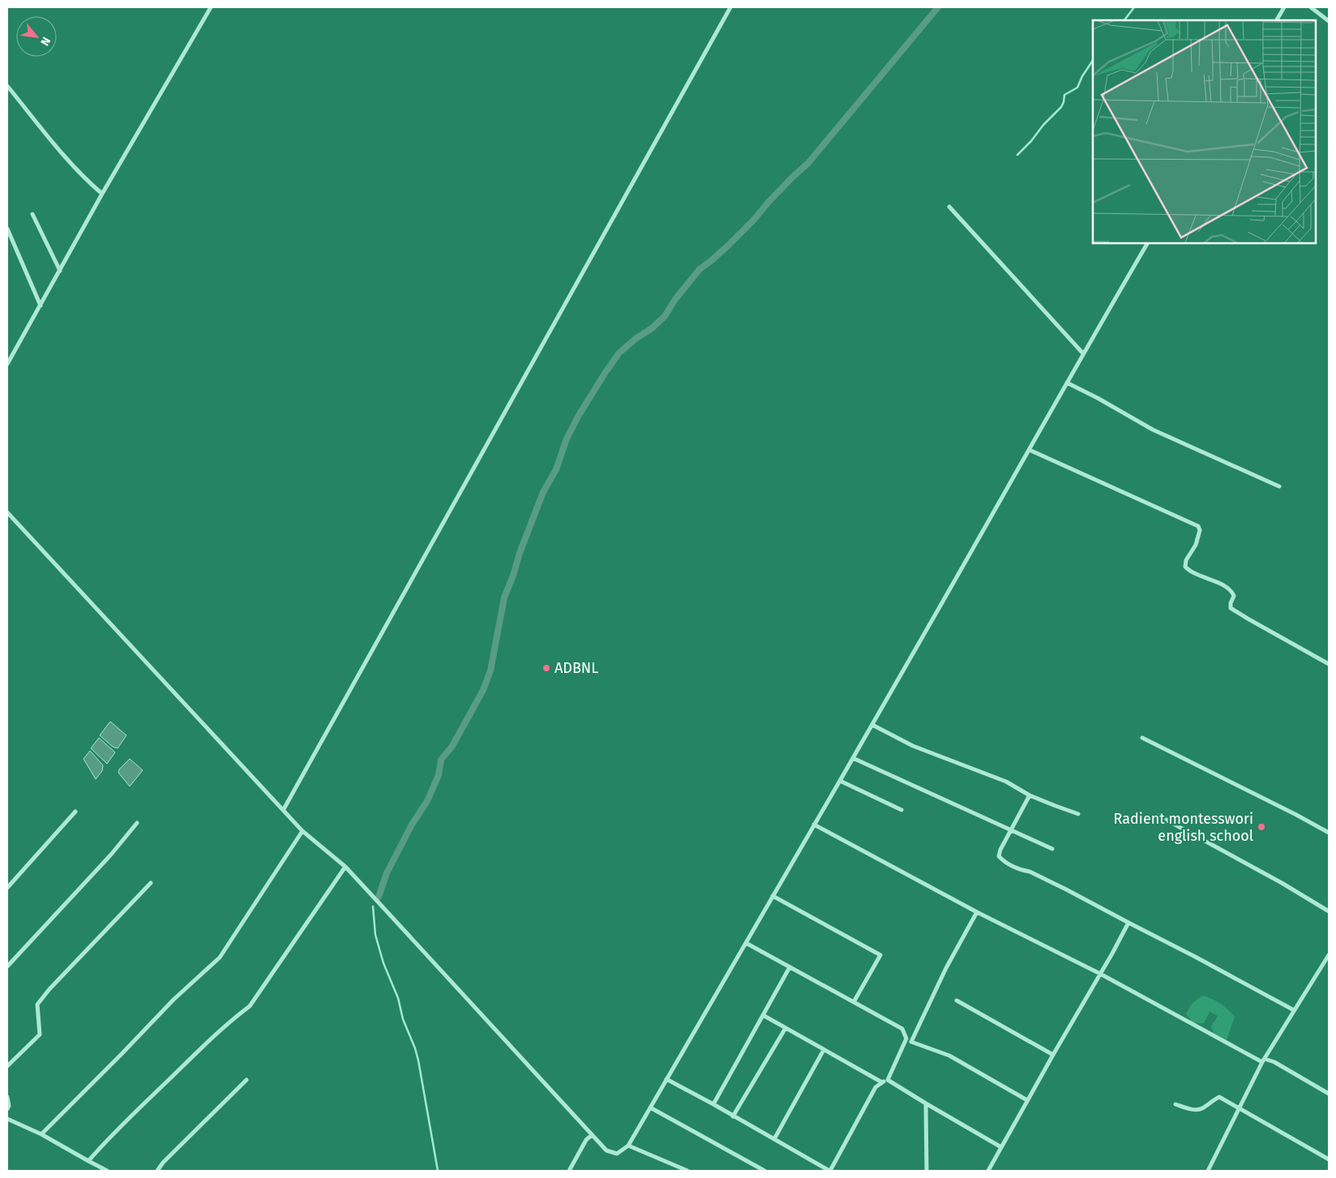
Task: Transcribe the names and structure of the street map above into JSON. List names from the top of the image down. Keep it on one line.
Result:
{"places":["ADBNL","Radient montesswori english school"],"north":"bottom right"}
